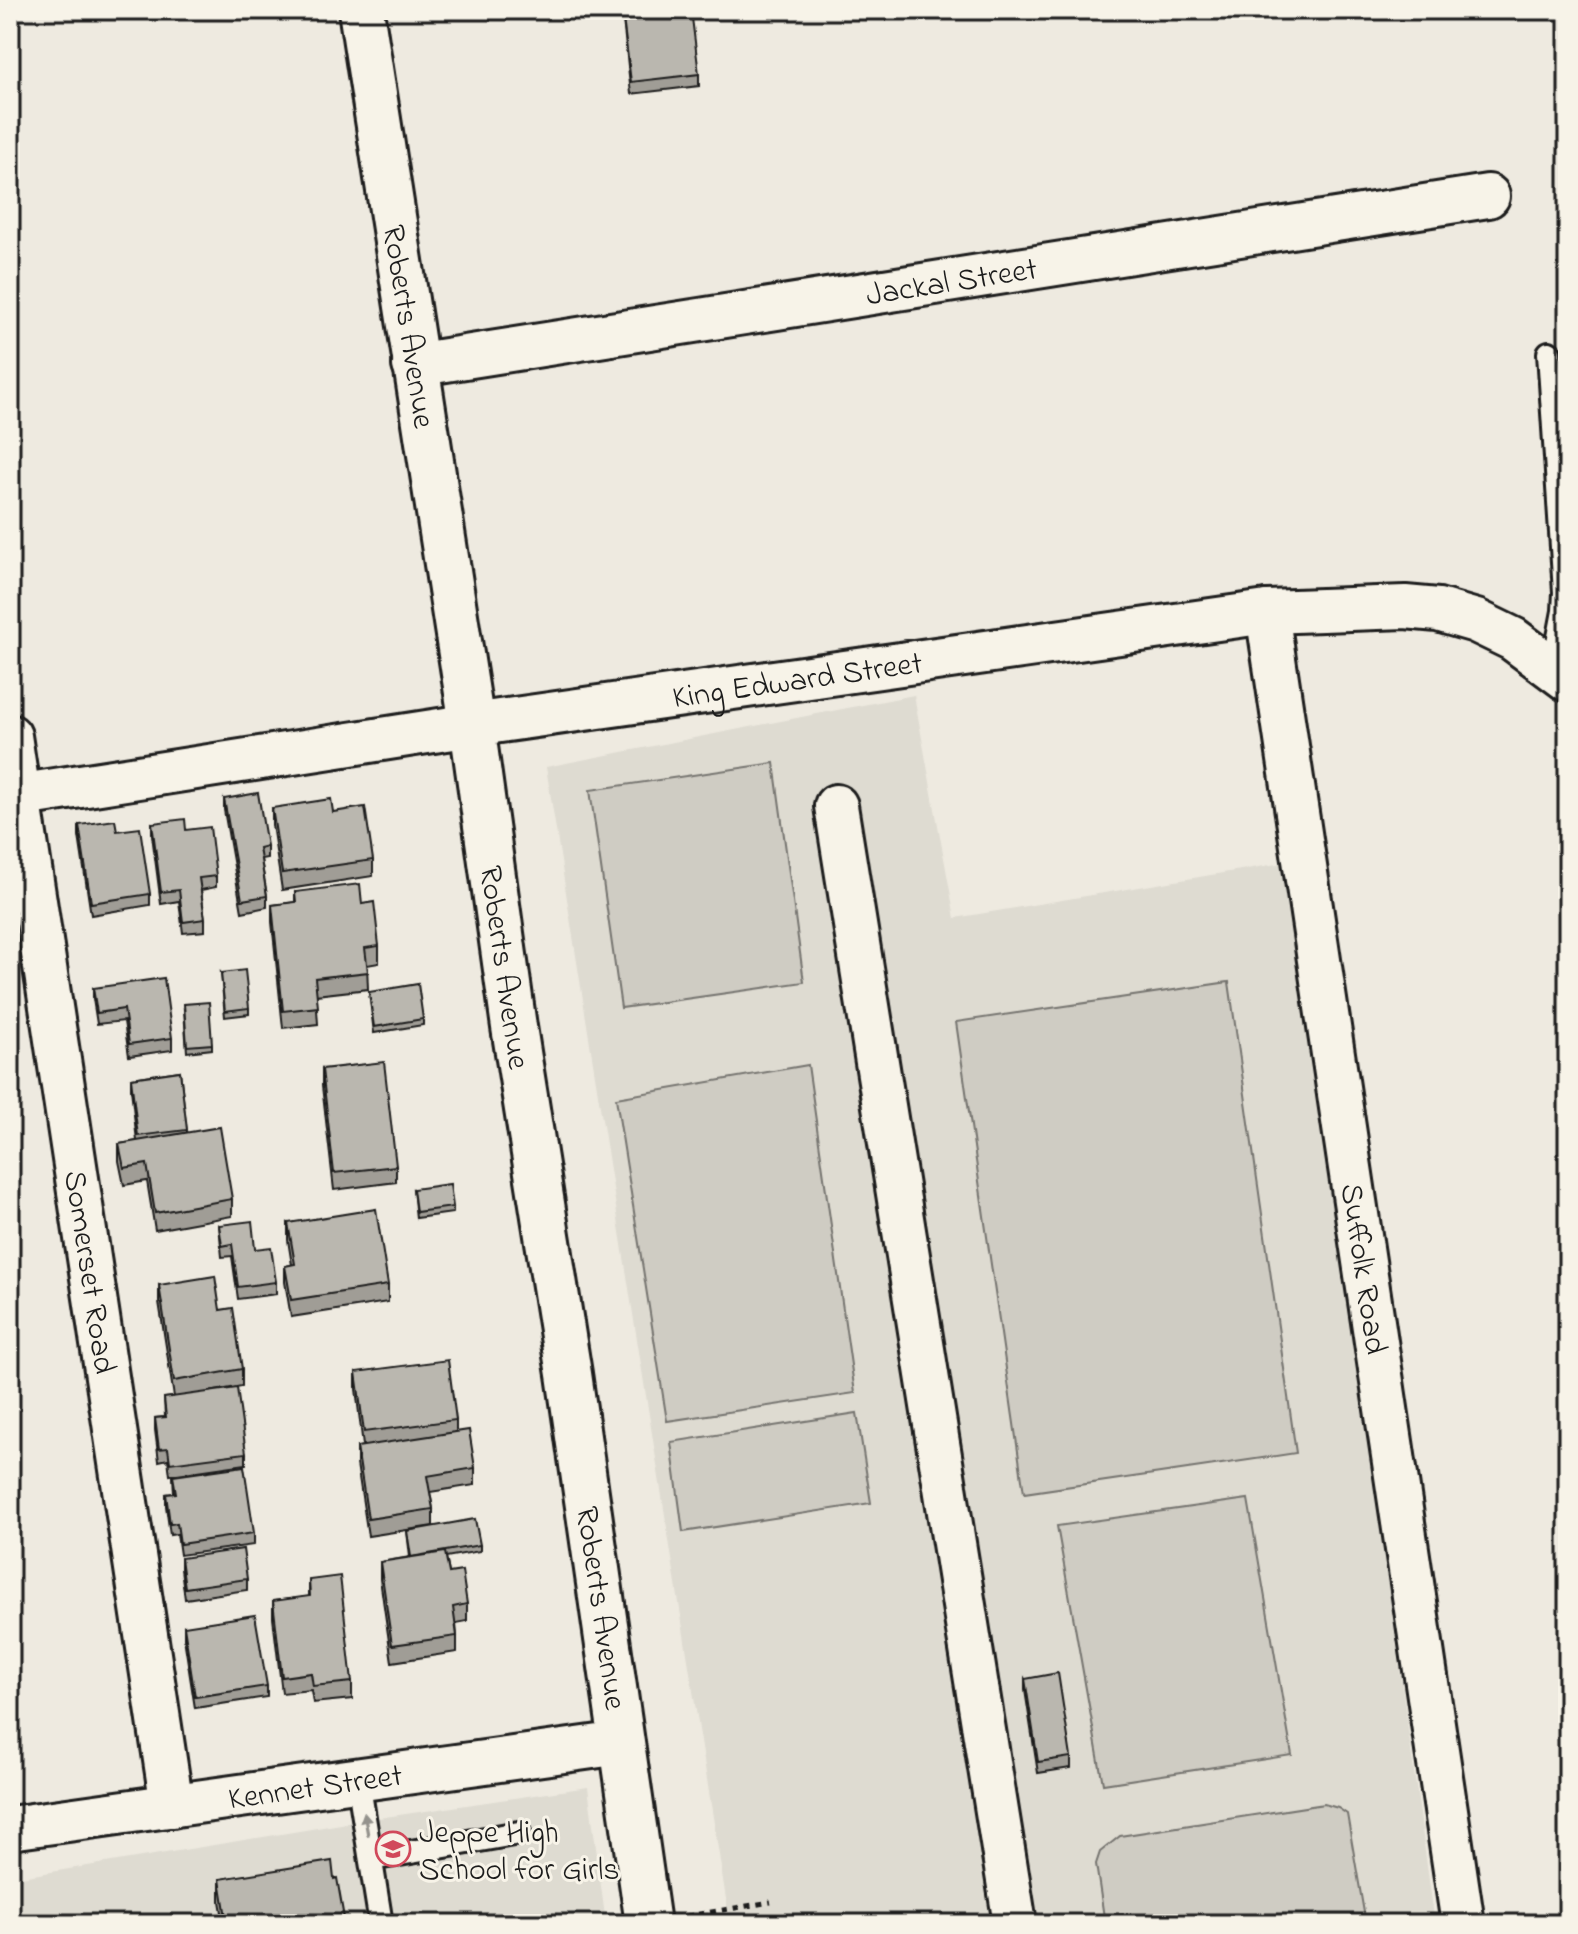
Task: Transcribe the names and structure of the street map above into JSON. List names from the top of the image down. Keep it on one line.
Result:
{"streets":{"main road":["Roberts Avenue"],"street":["Jackal Street","King Edward Street","Suffolk Road","Somerset Road","Kennet Street"]},"crossings":[["Jackal Street","Roberts Avenue"],["Roberts Avenue","King Edward Street"],["Roberts Avenue","Kennet Street"],["King Edward Street","Suffolk Road"],["King Edward Street","Somerset Road"],["Somerset Road","Kennet Street"]],"places":{"school or university":["Jeppe High School for Girls"]}}
